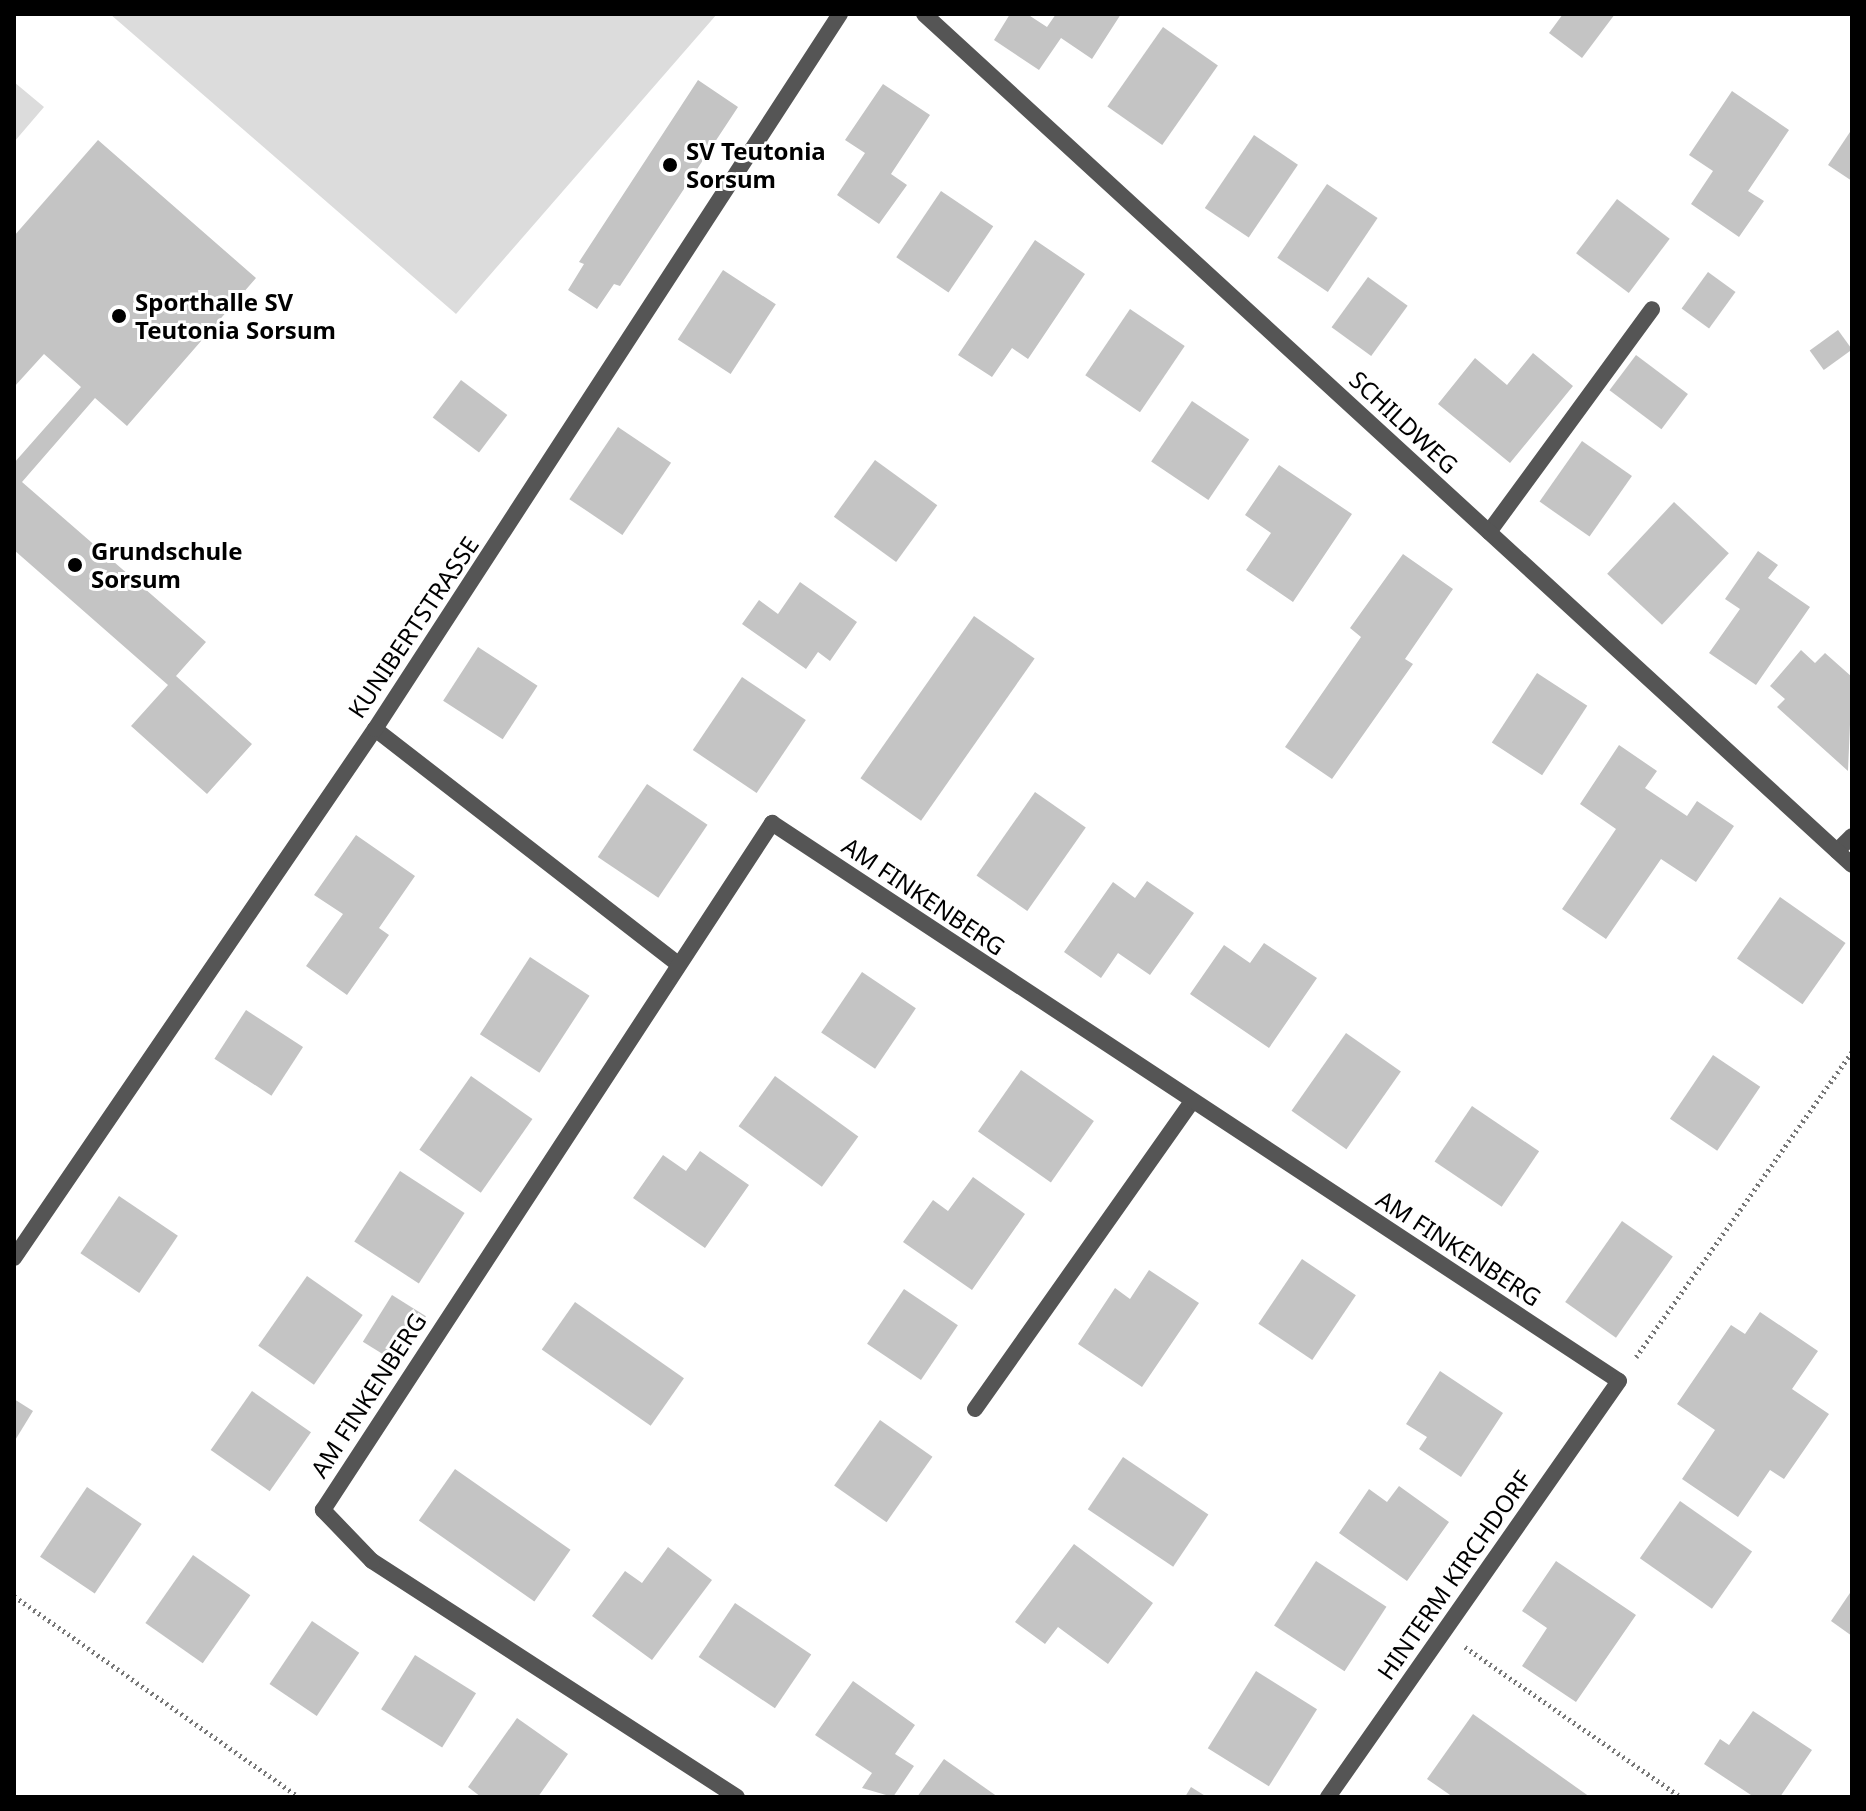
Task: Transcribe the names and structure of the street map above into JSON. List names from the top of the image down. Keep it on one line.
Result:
{"streets":{"street":["SCHILDWEG","KUNIBERTSTRASSE","AM FINKENBERG","HINTERM KIRCHDORF"]},"crossings":[["AM FINKENBERG","HINTERM KIRCHDORF"]],"places":["SV Teutonia Sorsum","Sporthalle SV Teutonia Sorsum","Grundschule Sorsum"]}
